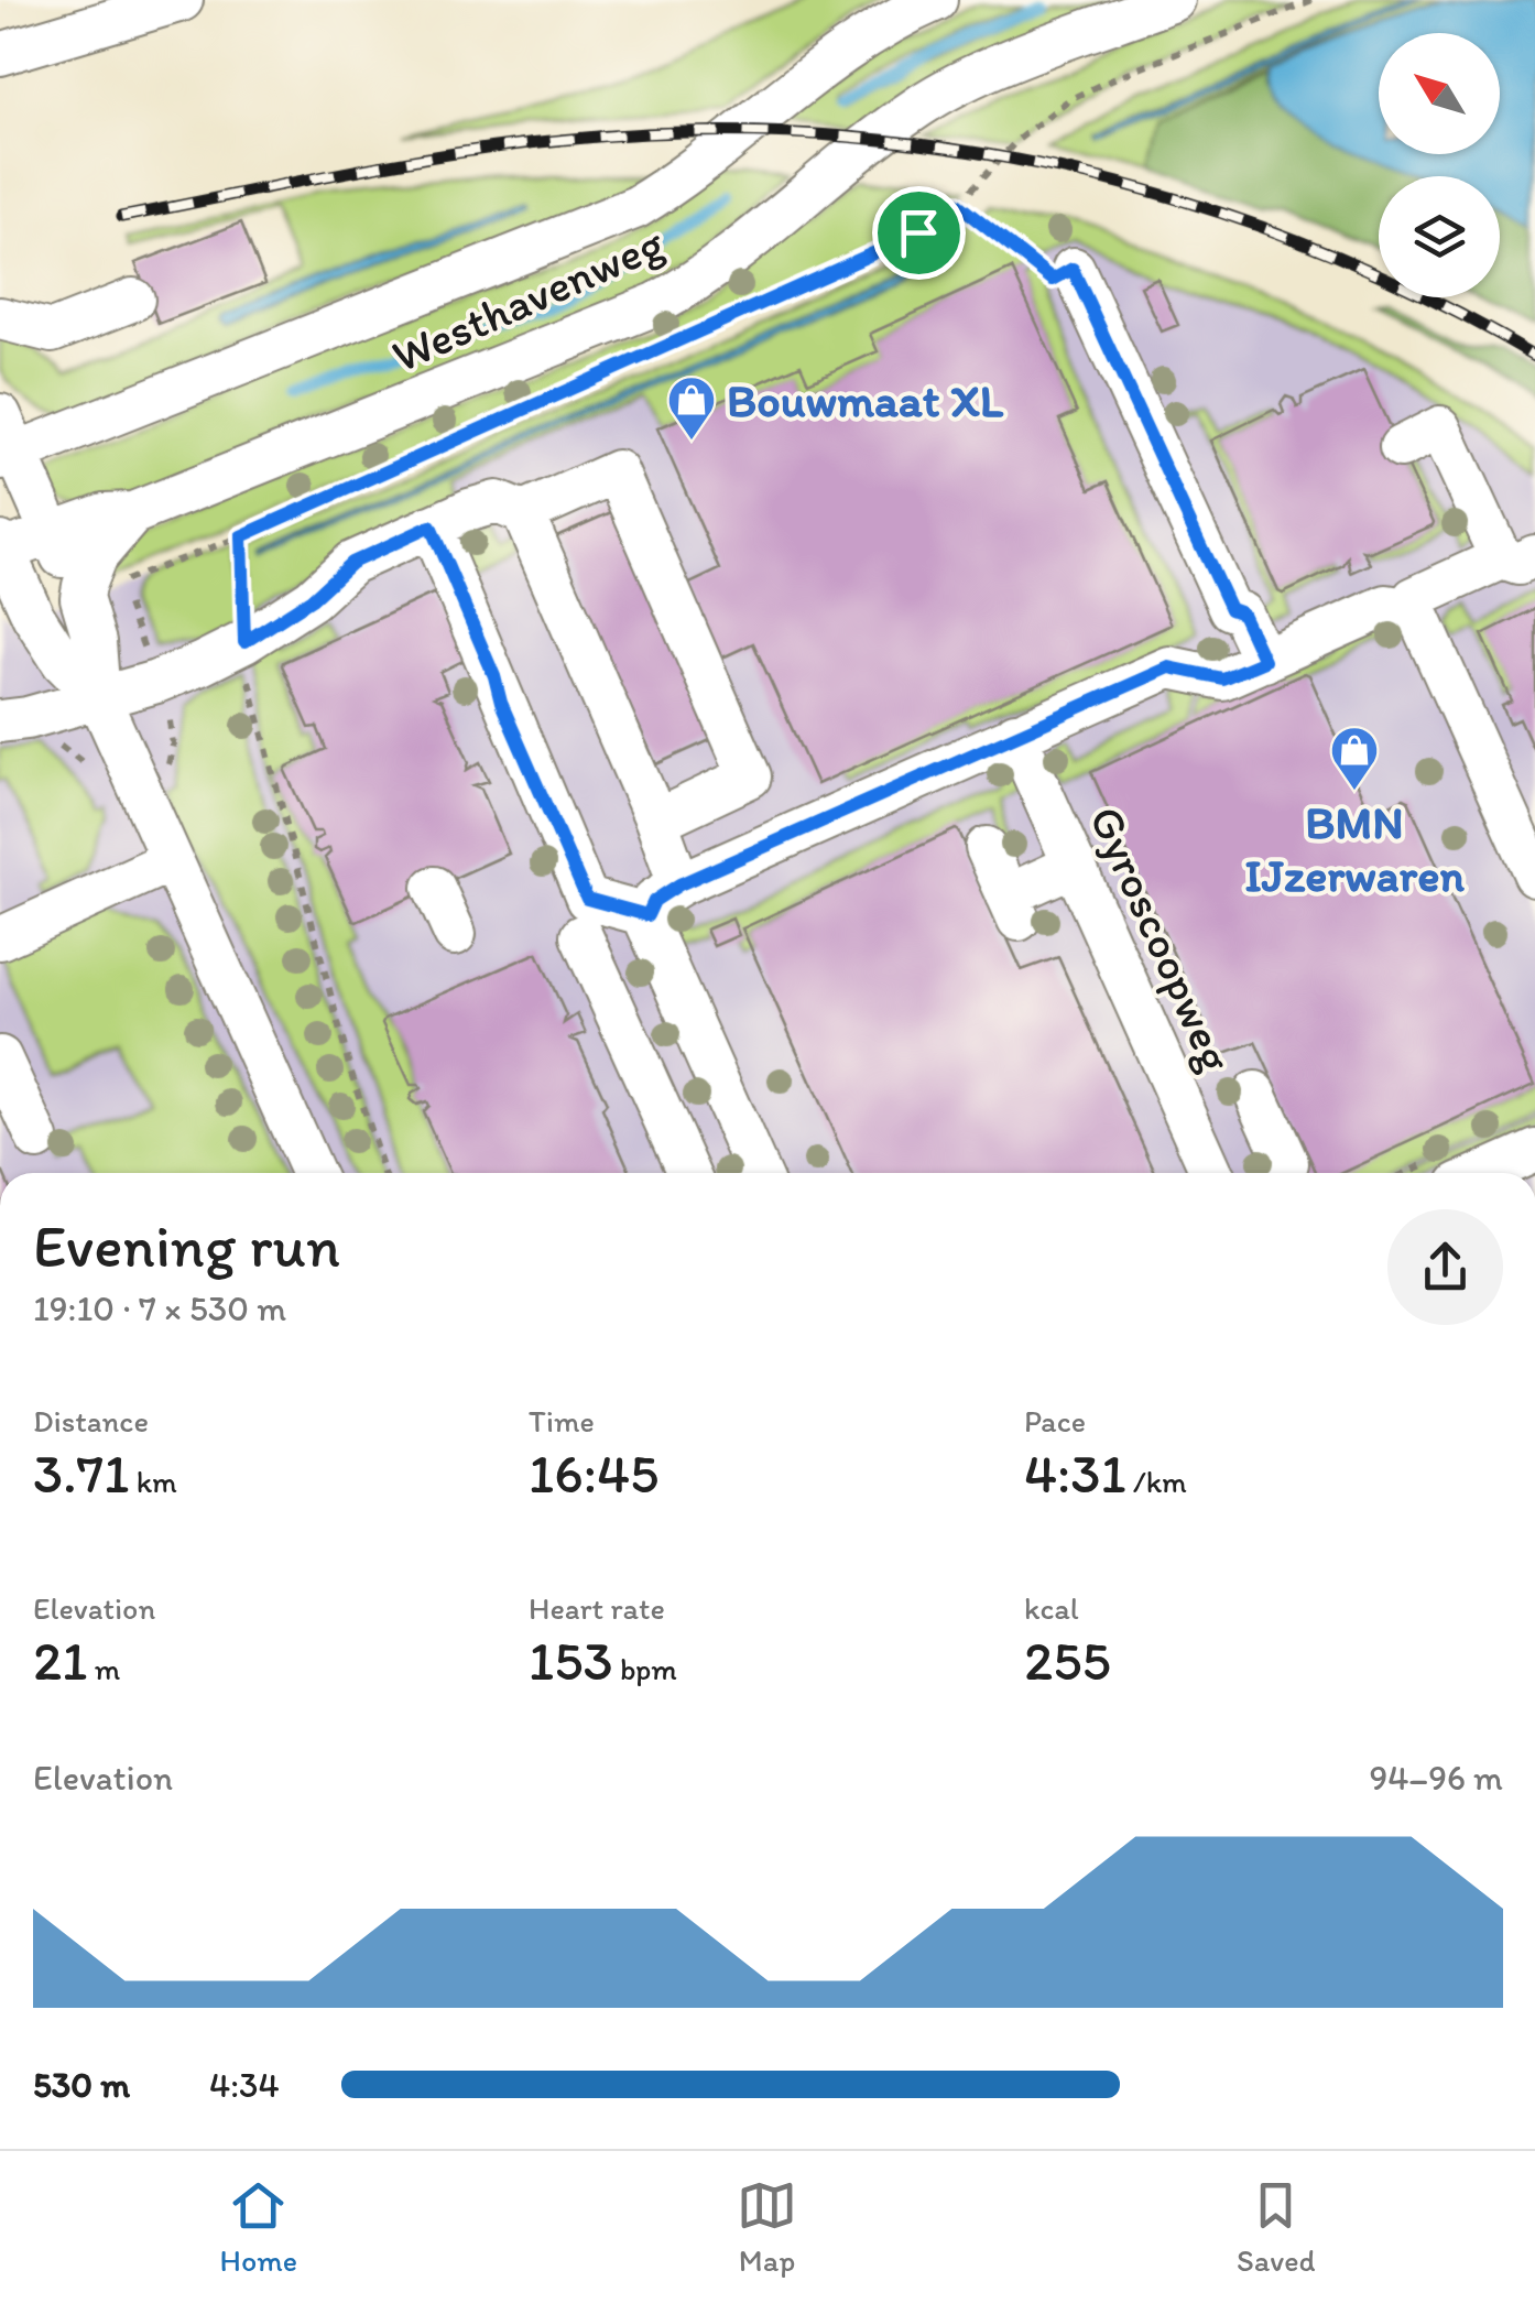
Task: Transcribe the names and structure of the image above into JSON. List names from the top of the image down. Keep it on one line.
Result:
{"streets":{"street":["Westhavenweg","Gyroscoopweg"]},"places":{"shop":["Bouwmaat XL","BMN IJzerwaren"]},"north":"top left","page":{"heading":["Evening run","19:10 · 7 × 530 m"],"stats":[["Distance","3.71 km"],["Time","16:45"],["Pace","4:31 /km"],["Elevation","21 m"],["Heart rate","153 bpm"],["kcal","255"]],"chart":["Elevation","94–96 m"],"list":[{"name":"530 m","note":"4:34"}],"tabs":["Home","Map","Saved"]}}
